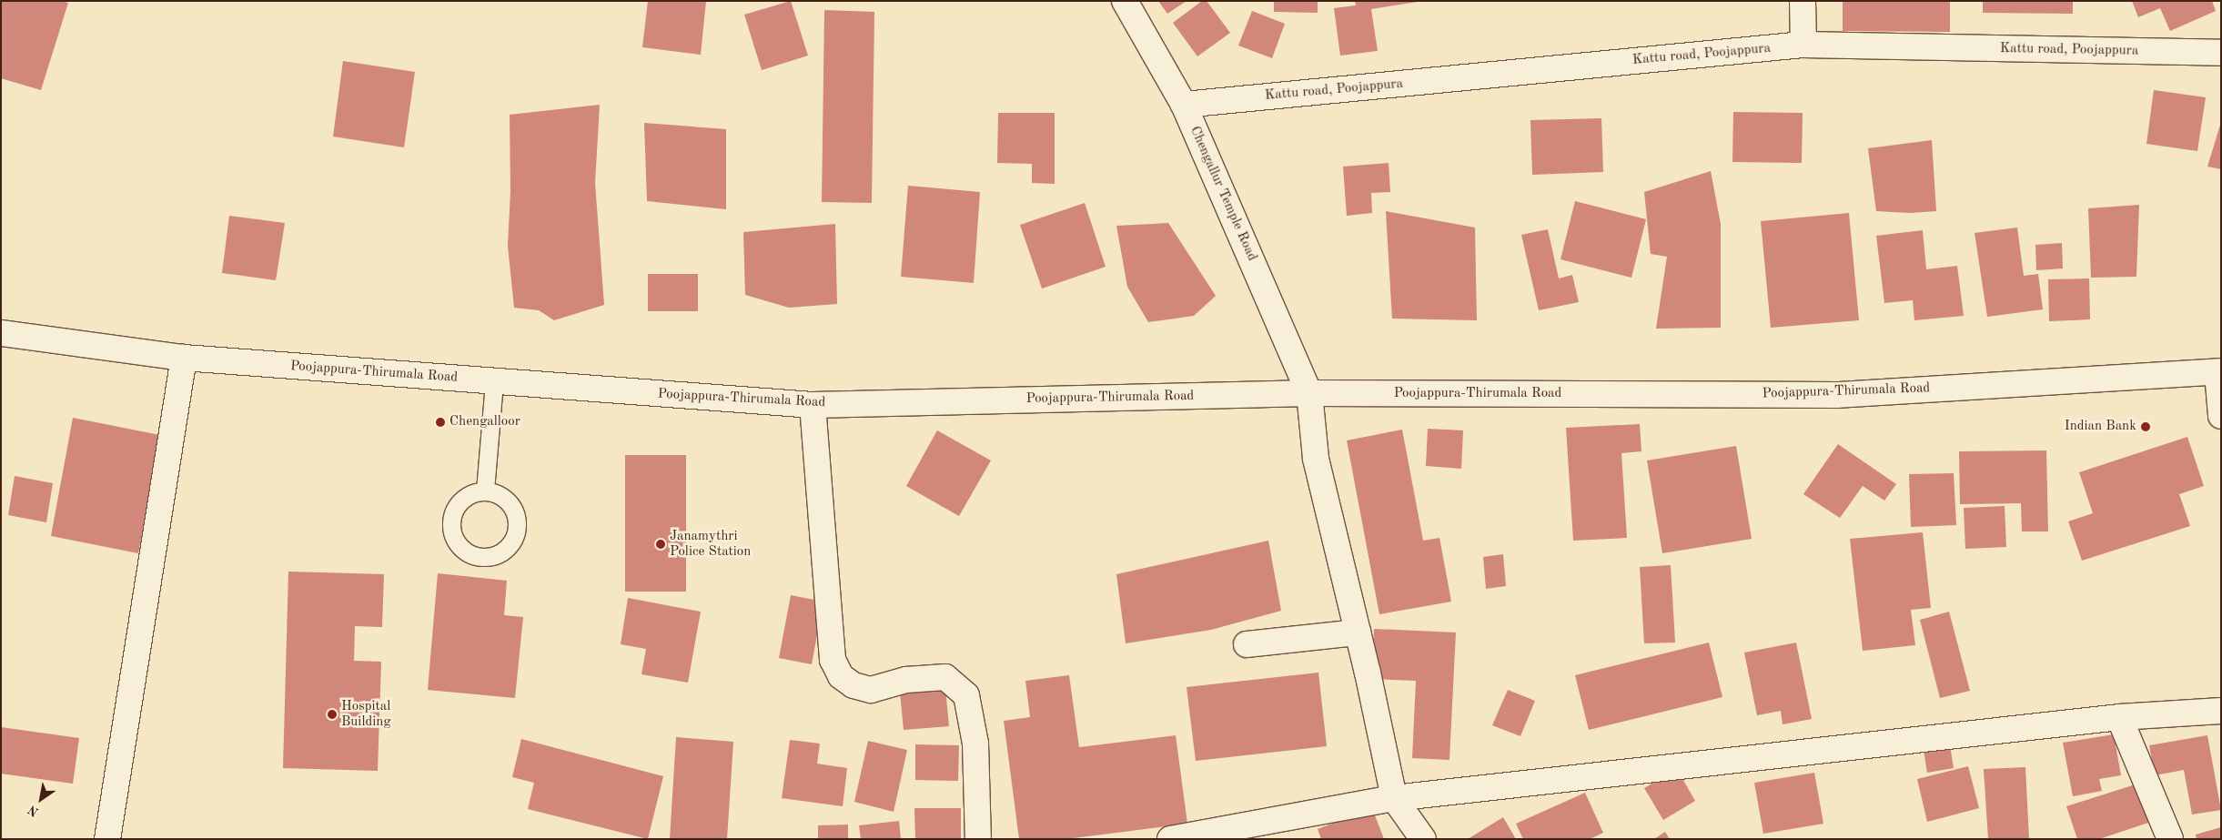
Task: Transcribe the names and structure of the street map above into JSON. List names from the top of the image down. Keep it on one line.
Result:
{"streets":{"street":["Kattu road, Poojappura","Chengallur Temple Road","Poojappura-Thirumala Road"]},"crossings":[["Kattu road, Poojappura","Chengallur Temple Road"],["Chengallur Temple Road","Poojappura-Thirumala Road"]],"places":["Chengalloor","Indian Bank","Janamythri Police Station","Hospital Building"],"north":"bottom left"}
